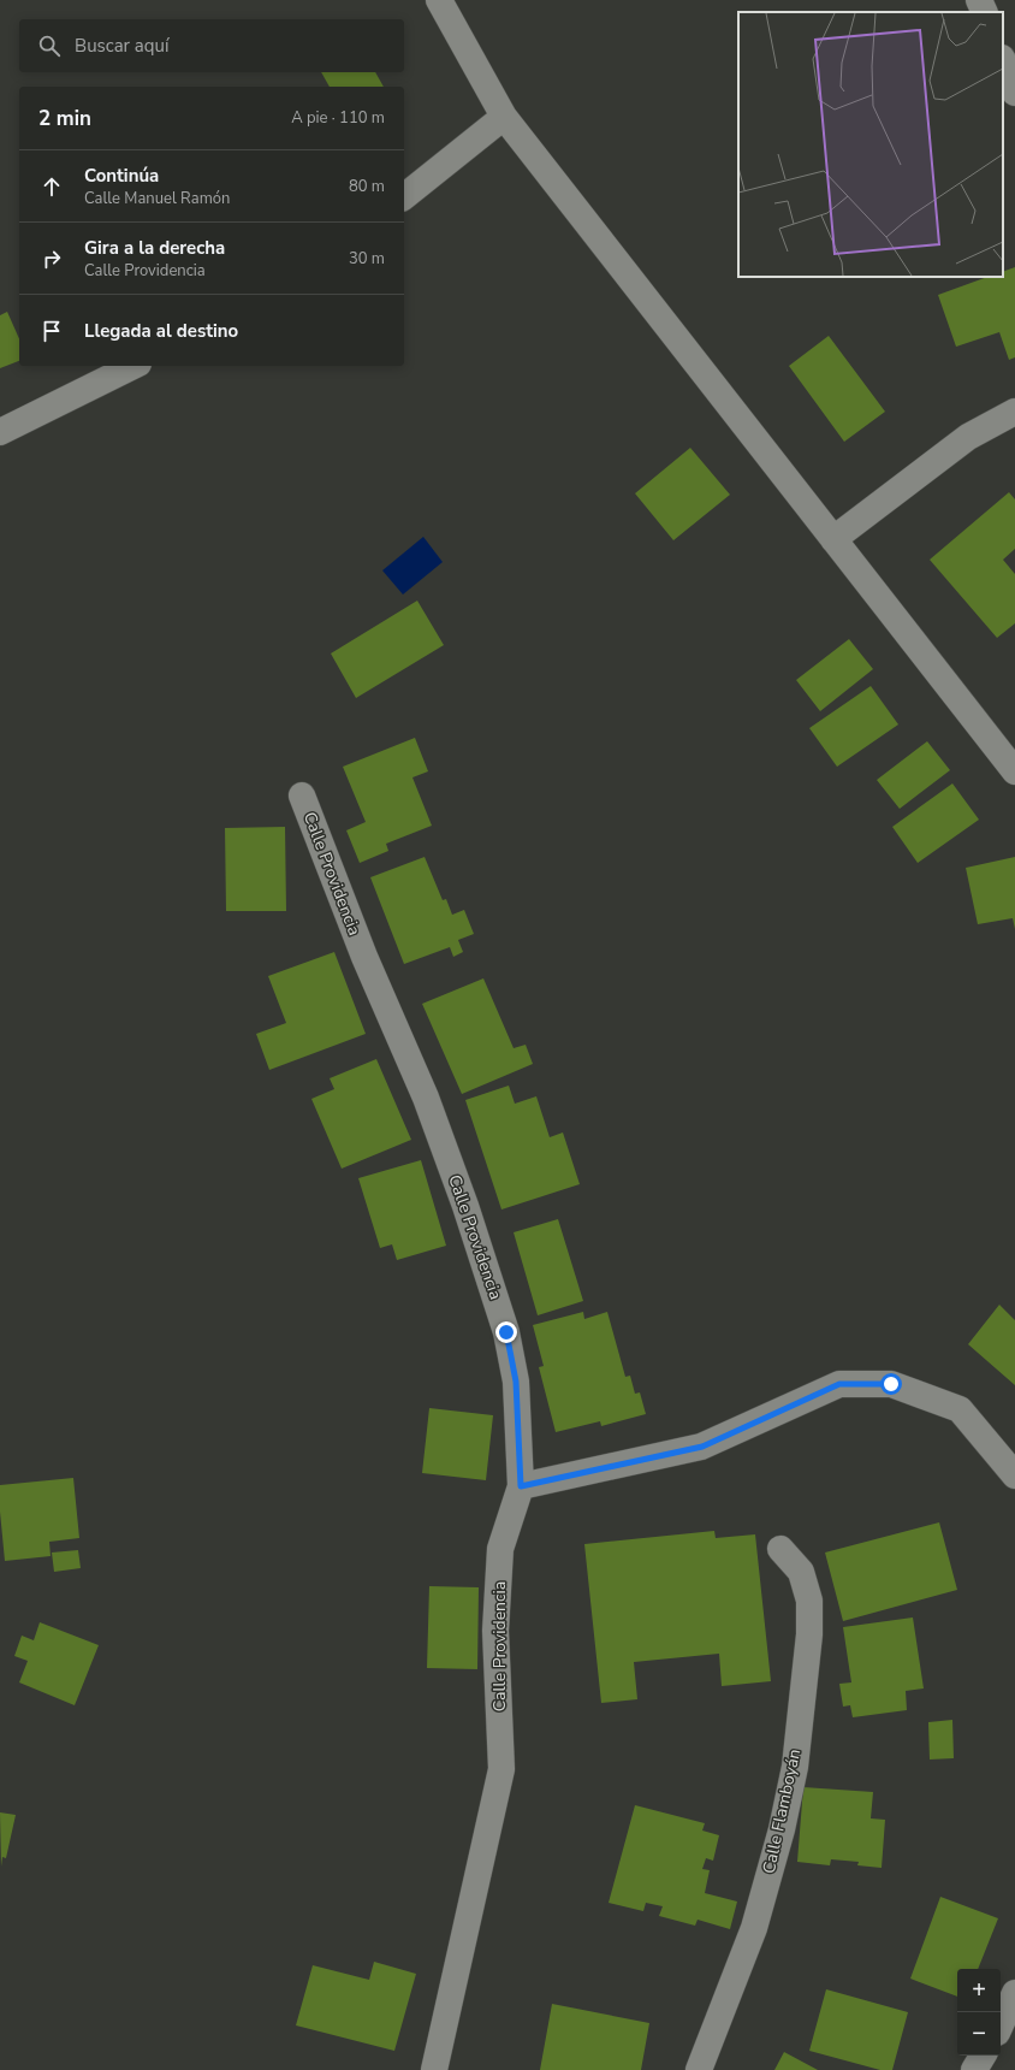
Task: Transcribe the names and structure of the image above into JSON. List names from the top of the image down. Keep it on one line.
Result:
{"streets":{"street":["Calle Providencia","Calle Flamboyán"]},"page":{"search":"Buscar aquí","heading":["2 min","A pie · 110 m"],"list":[["Continúa","Calle Manuel Ramón","80 m"],["Gira a la derecha","Calle Providencia","30 m"],"Llegada al destino"],"map_buttons":["+","−"]}}
